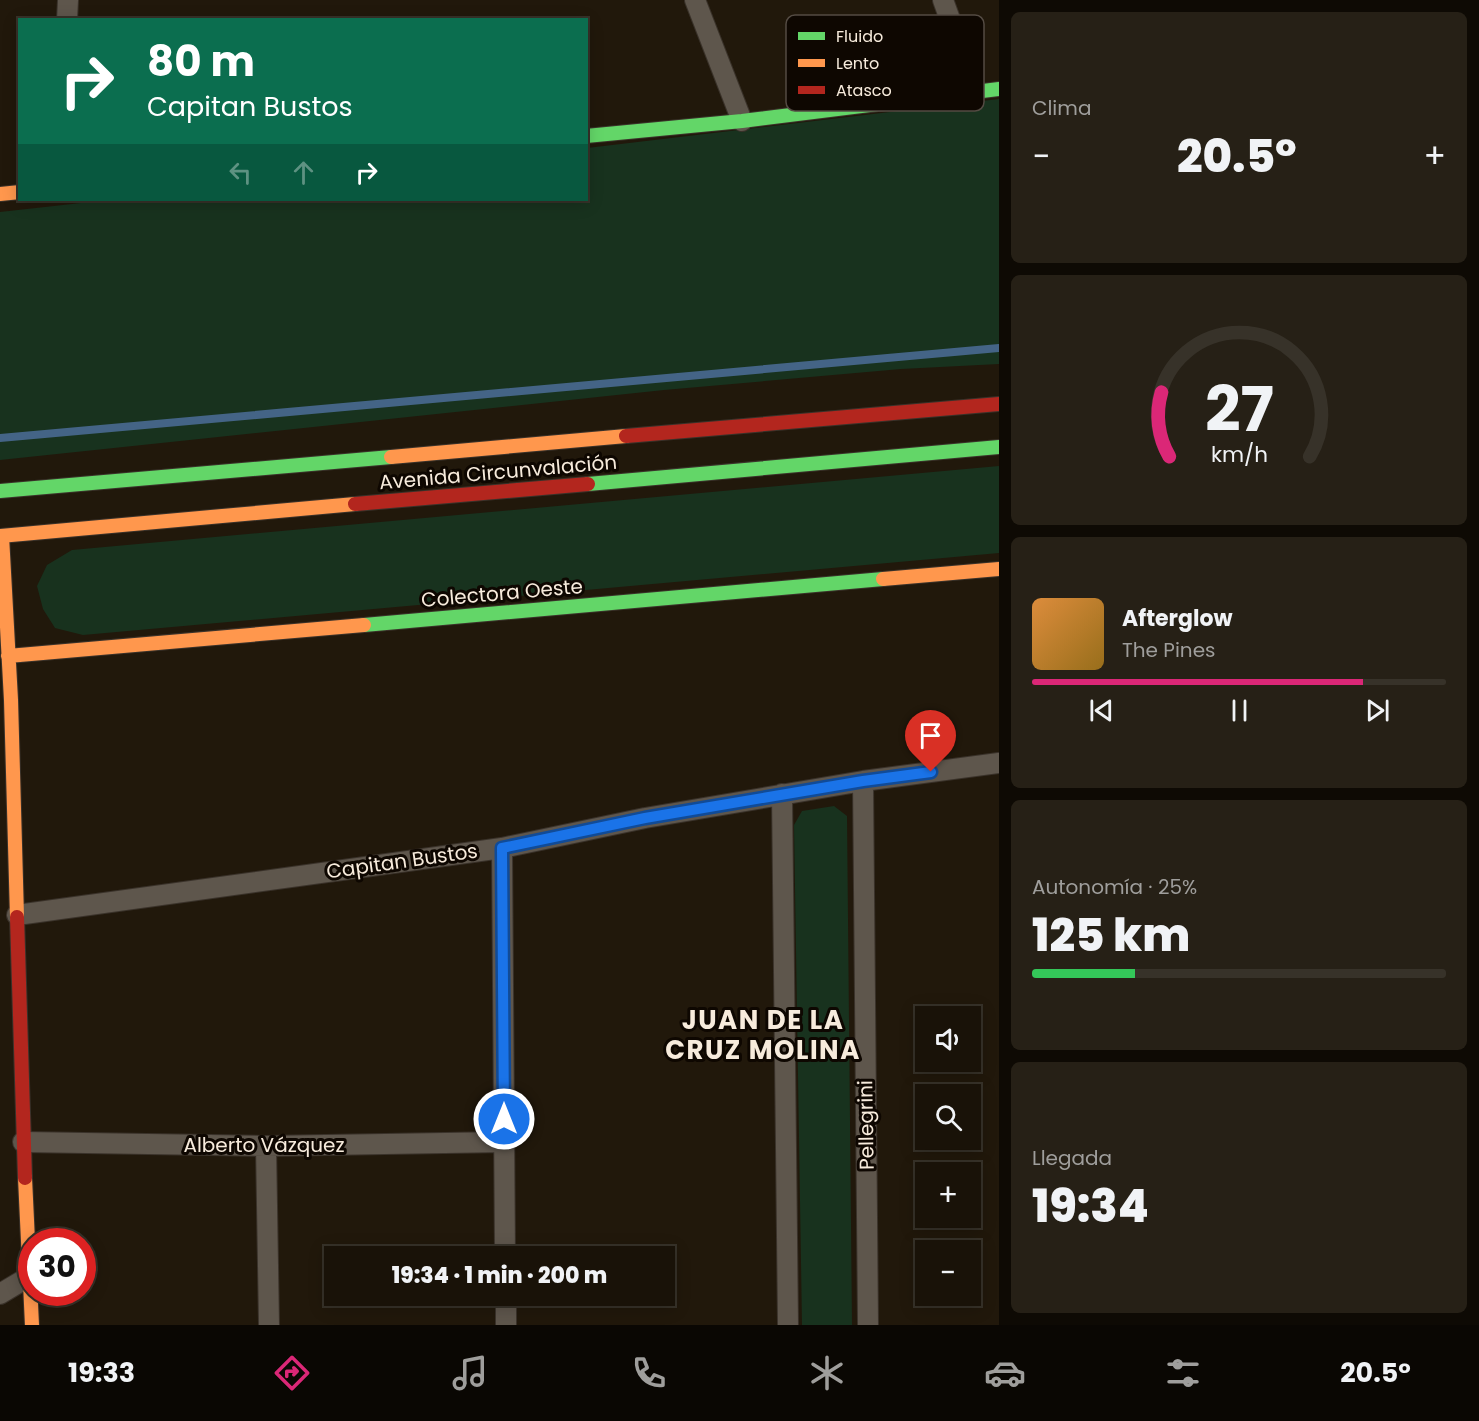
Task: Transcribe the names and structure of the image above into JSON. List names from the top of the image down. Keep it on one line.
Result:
{"streets":{"main road":["Avenida Circunvalación","Colectora Oeste"],"street":["Capitan Bustos","Pellegrini","Alberto Vázquez"]},"crossings":[["Capitan Bustos","Pellegrini"]],"districts":["JUAN DE LA CRUZ MOLINA"],"legend":["Fluido","Lento","Atasco"],"page":{"tile":["Clima",["Autonomía · 25%","125 km"],["Llegada","19:34"]],"turn":["80 m","Capitan Bustos"],"heat":["−","20.5°","+"],"song":["Afterglow","The Pines"],"map_buttons":["+","−"],"limit":"30","trip":"19:34 · 1 min · 200 m","tabs":["19:33","20.5°"],"gauge":["27","km/h"]}}
